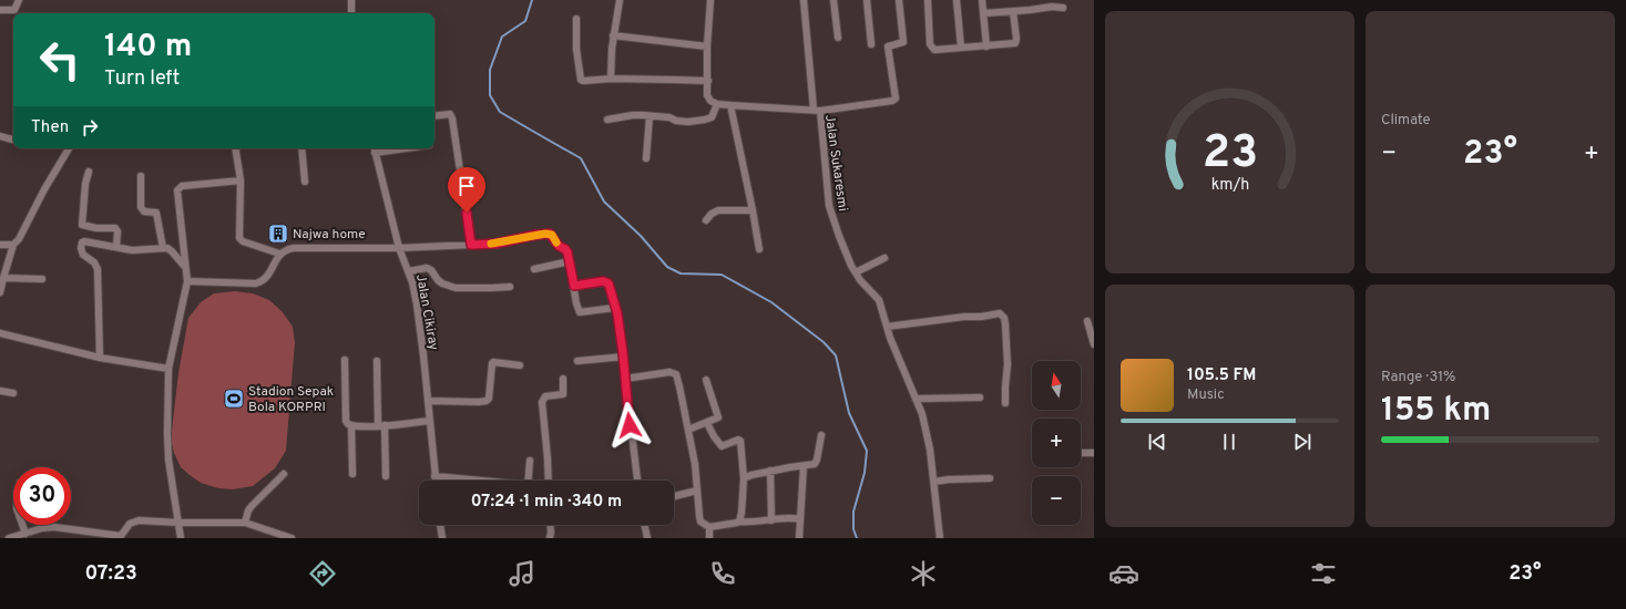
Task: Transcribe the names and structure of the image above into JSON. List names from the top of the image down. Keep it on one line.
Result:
{"streets":{"street":["Jalan Sukaresmi","Jalan Cikiray"]},"places":{"building":["Najwa home"],"sports":["Stadion Sepak Bola KORPRI"]},"north":"top","page":{"tile":["Climate",["Range · 31%","155 km"]],"turn":["140 m","Turn left"],"then":"Then","heat":["−","23°","+"],"song":["105.5 FM","Music"],"map_buttons":["+","−"],"limit":"30","trip":"07:24 · 1 min · 340 m","tabs":["07:23","23°"],"gauge":["23","km/h"]}}
